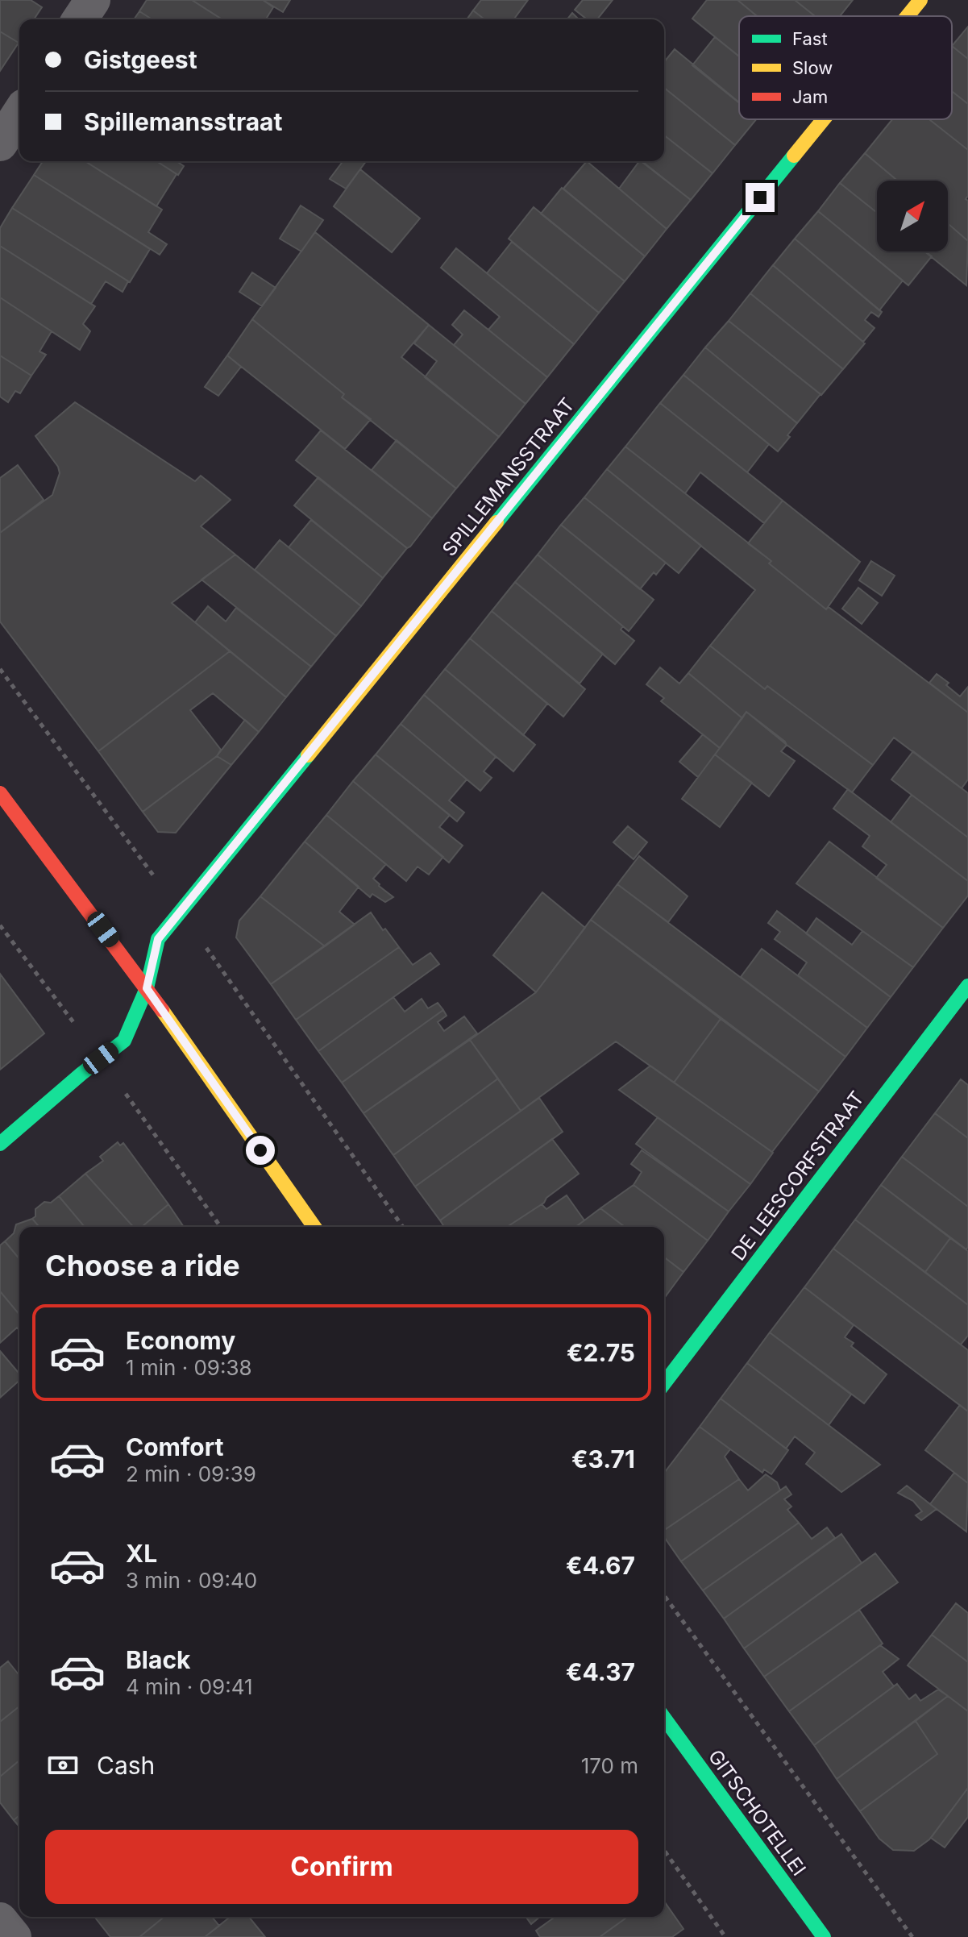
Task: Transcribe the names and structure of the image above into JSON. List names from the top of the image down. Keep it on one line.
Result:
{"streets":{"street":["SPILLEMANSSTRAAT","DE LEESCORFSTRAAT","GITSCHOTELLEI"]},"legend":["Fast","Slow","Jam"],"north":"top right","page":{"banner":["Gistgeest","Spillemansstraat"],"heading":"Choose a ride","list":[{"name":"Economy","note":"1 min · 09:38","value":"€2.75"},{"name":"Comfort","note":"2 min · 09:39","value":"€3.71"},{"name":"XL","note":"3 min · 09:40","value":"€4.67"},{"name":"Black","note":"4 min · 09:41","value":"€4.37"}],"pay":["Cash","170 m"],"buttons":"Confirm"}}
